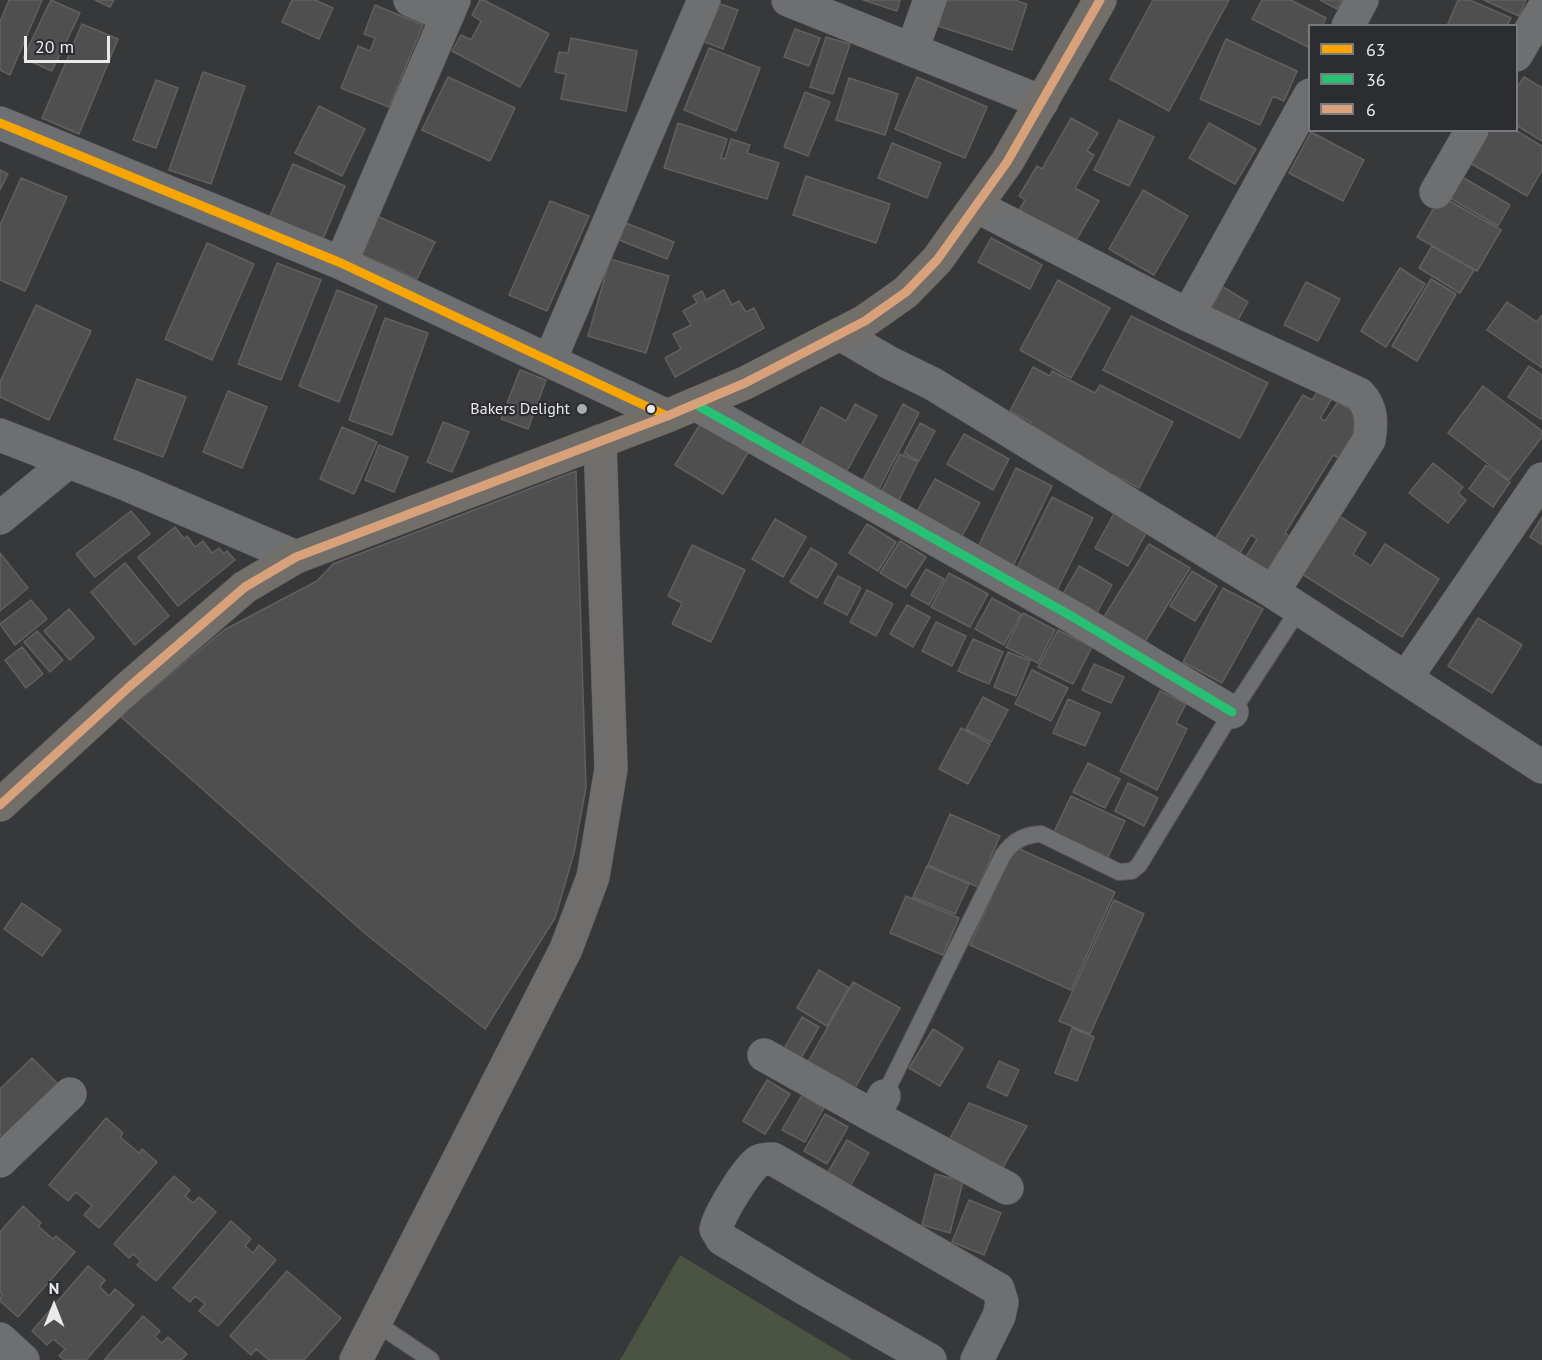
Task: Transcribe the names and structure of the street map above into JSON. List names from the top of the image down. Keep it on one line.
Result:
{"places":["Bakers Delight"],"lines":["transit line 6","transit line 63","transit line 36"],"legend":["63","36","6"],"scale_bar":"20 m","north":"top"}
